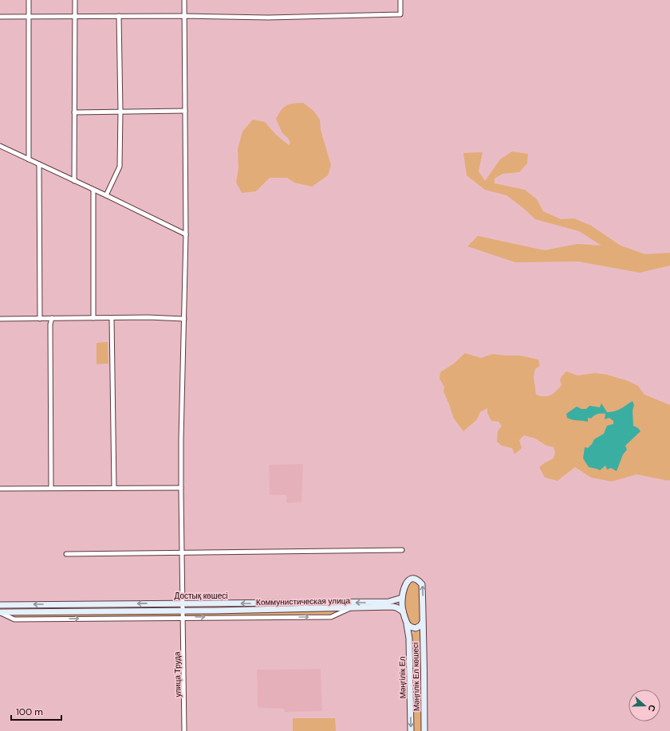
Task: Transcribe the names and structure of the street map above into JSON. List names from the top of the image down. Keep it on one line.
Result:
{"streets":{"street":["Достық көшесі","Коммунистическая улица","улица Труда","Мәңгілік Ел көшесі","Мәңгілік Ел"]},"crossings":[["Достық көшесі","Коммунистическая улица"],["Достық көшесі","улица Труда"],["Достық көшесі","Мәңгілік Ел көшесі"],["Коммунистическая улица","Мәңгілік Ел көшесі"],["Мәңгілік Ел көшесі","Мәңгілік Ел"]],"one_way":["Мәңгілік Ел"],"scale_bar":"100 m","north":"right"}
